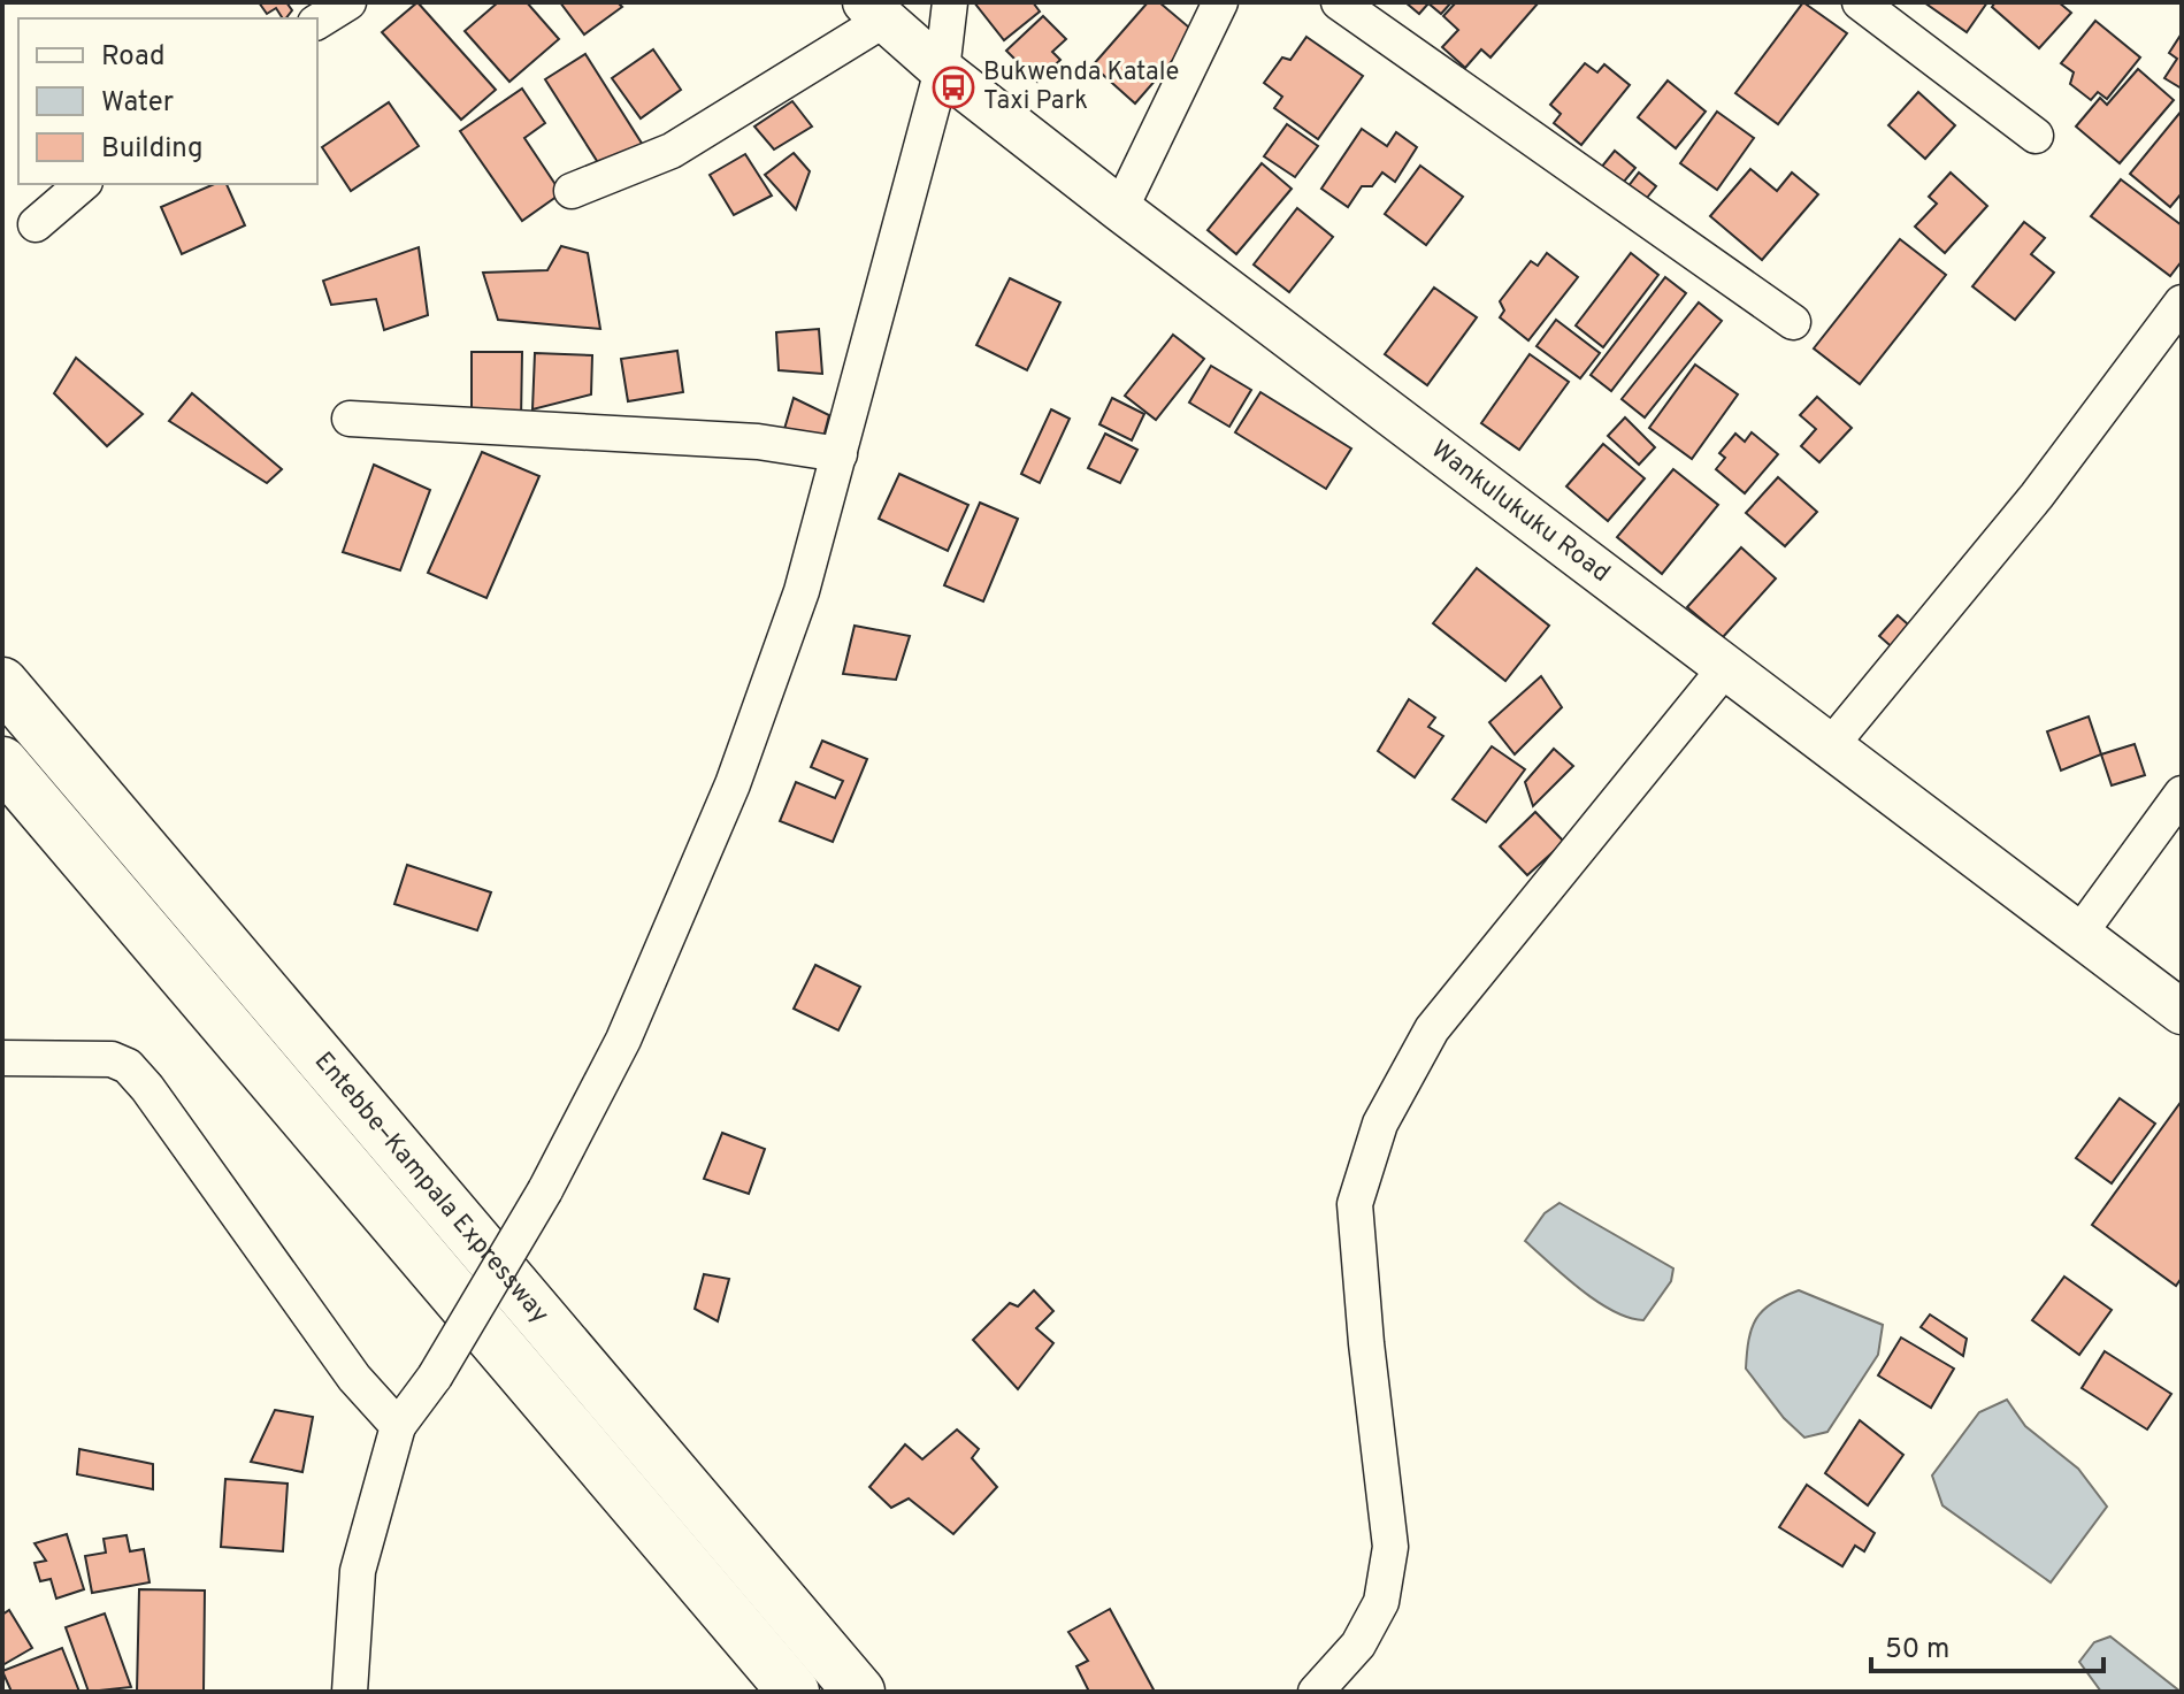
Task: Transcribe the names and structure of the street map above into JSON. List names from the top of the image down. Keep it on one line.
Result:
{"streets":{"highway":["Entebbe–Kampala Expressway"],"main road":["Wankulukuku Road"]},"places":{"bus stop":["Bukwenda Katale Taxi Park"]},"legend":["Road","Water","Building"],"scale_bar":"50 m"}
